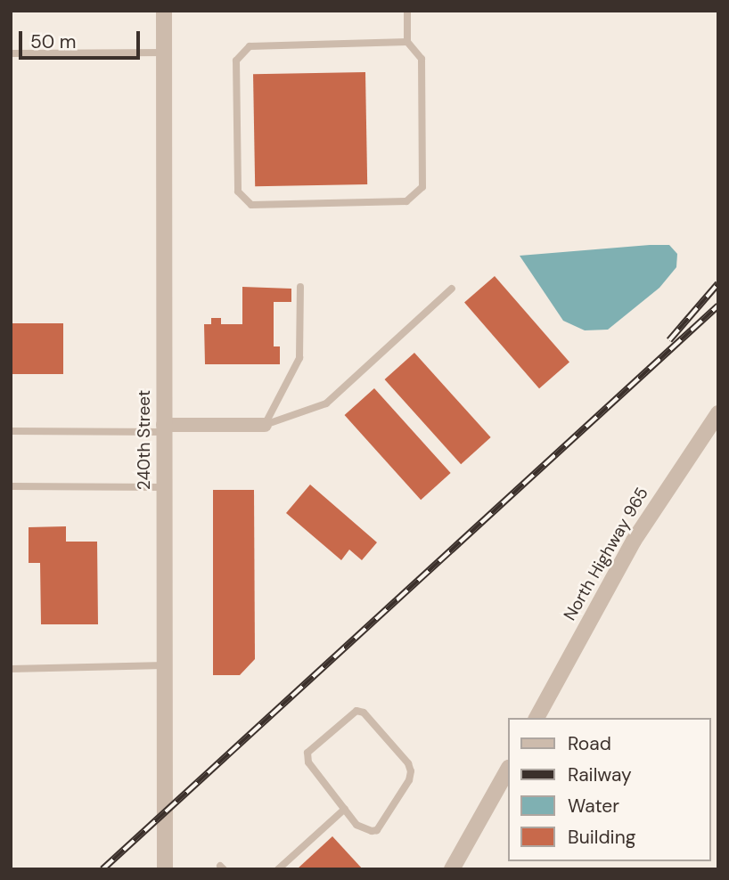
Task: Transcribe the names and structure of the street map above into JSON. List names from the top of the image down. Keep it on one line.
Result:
{"streets":{"street":["240th Street","North Highway 965"]},"legend":["Road","Railway","Water","Building"],"scale_bar":"50 m"}
